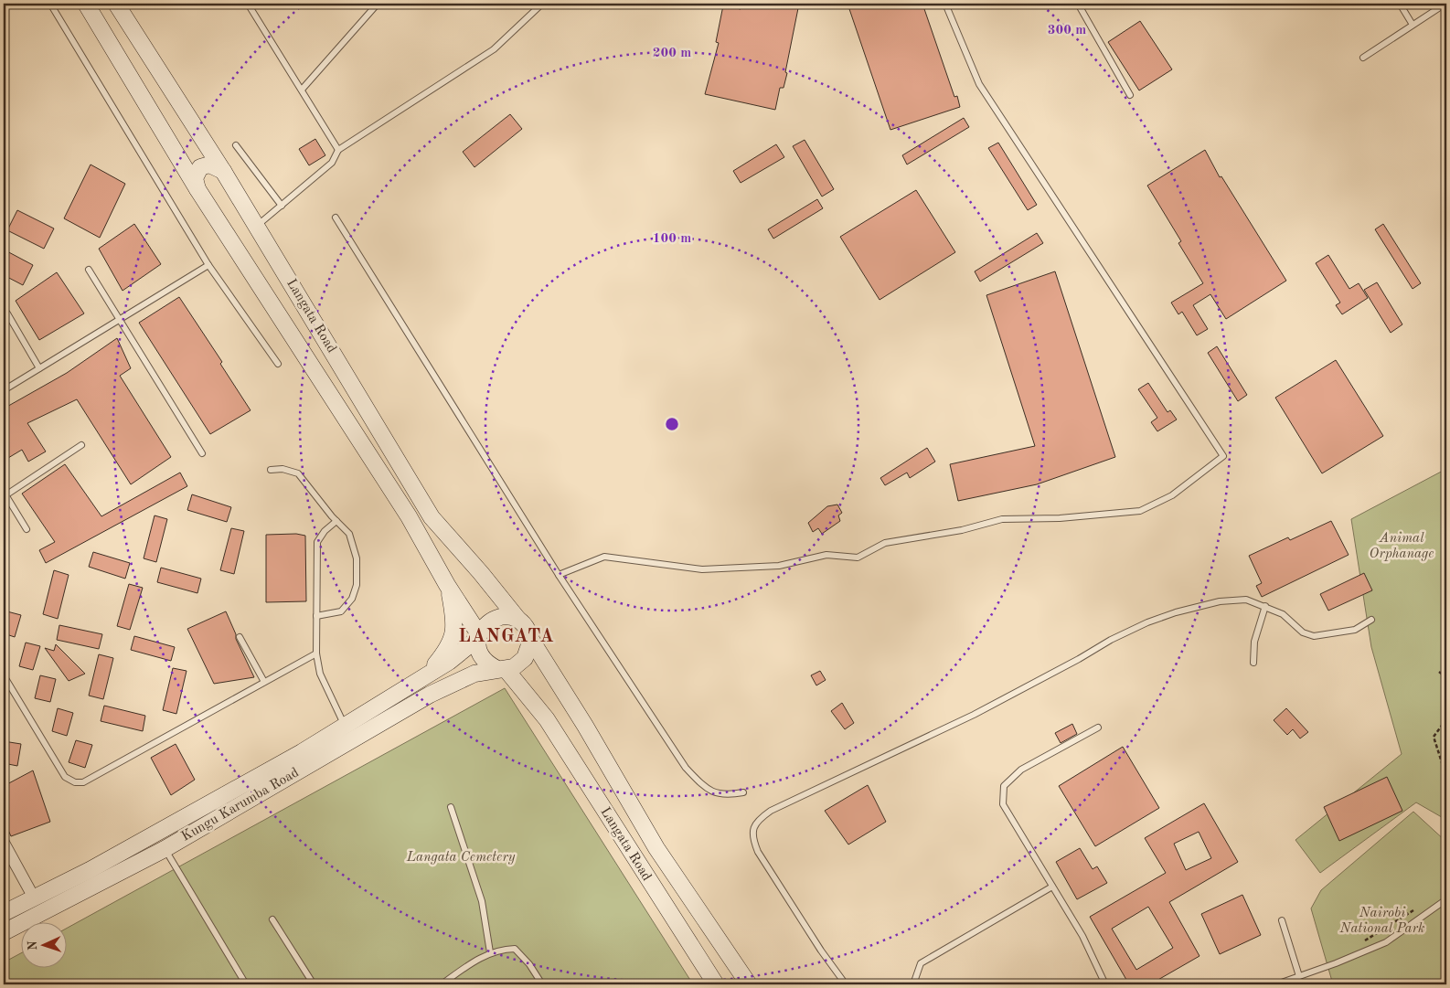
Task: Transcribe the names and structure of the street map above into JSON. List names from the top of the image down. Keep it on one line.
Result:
{"streets":{"main road":["Langata Road","Kungu Karumba Road"]},"crossings":[["Langata Road","Kungu Karumba Road"]],"districts":["LANGATA"],"parks":["Animal Orphanage","Langata Cemetery","Nairobi National Park"],"north":"left","rings":["300 m","200 m","100 m"]}
